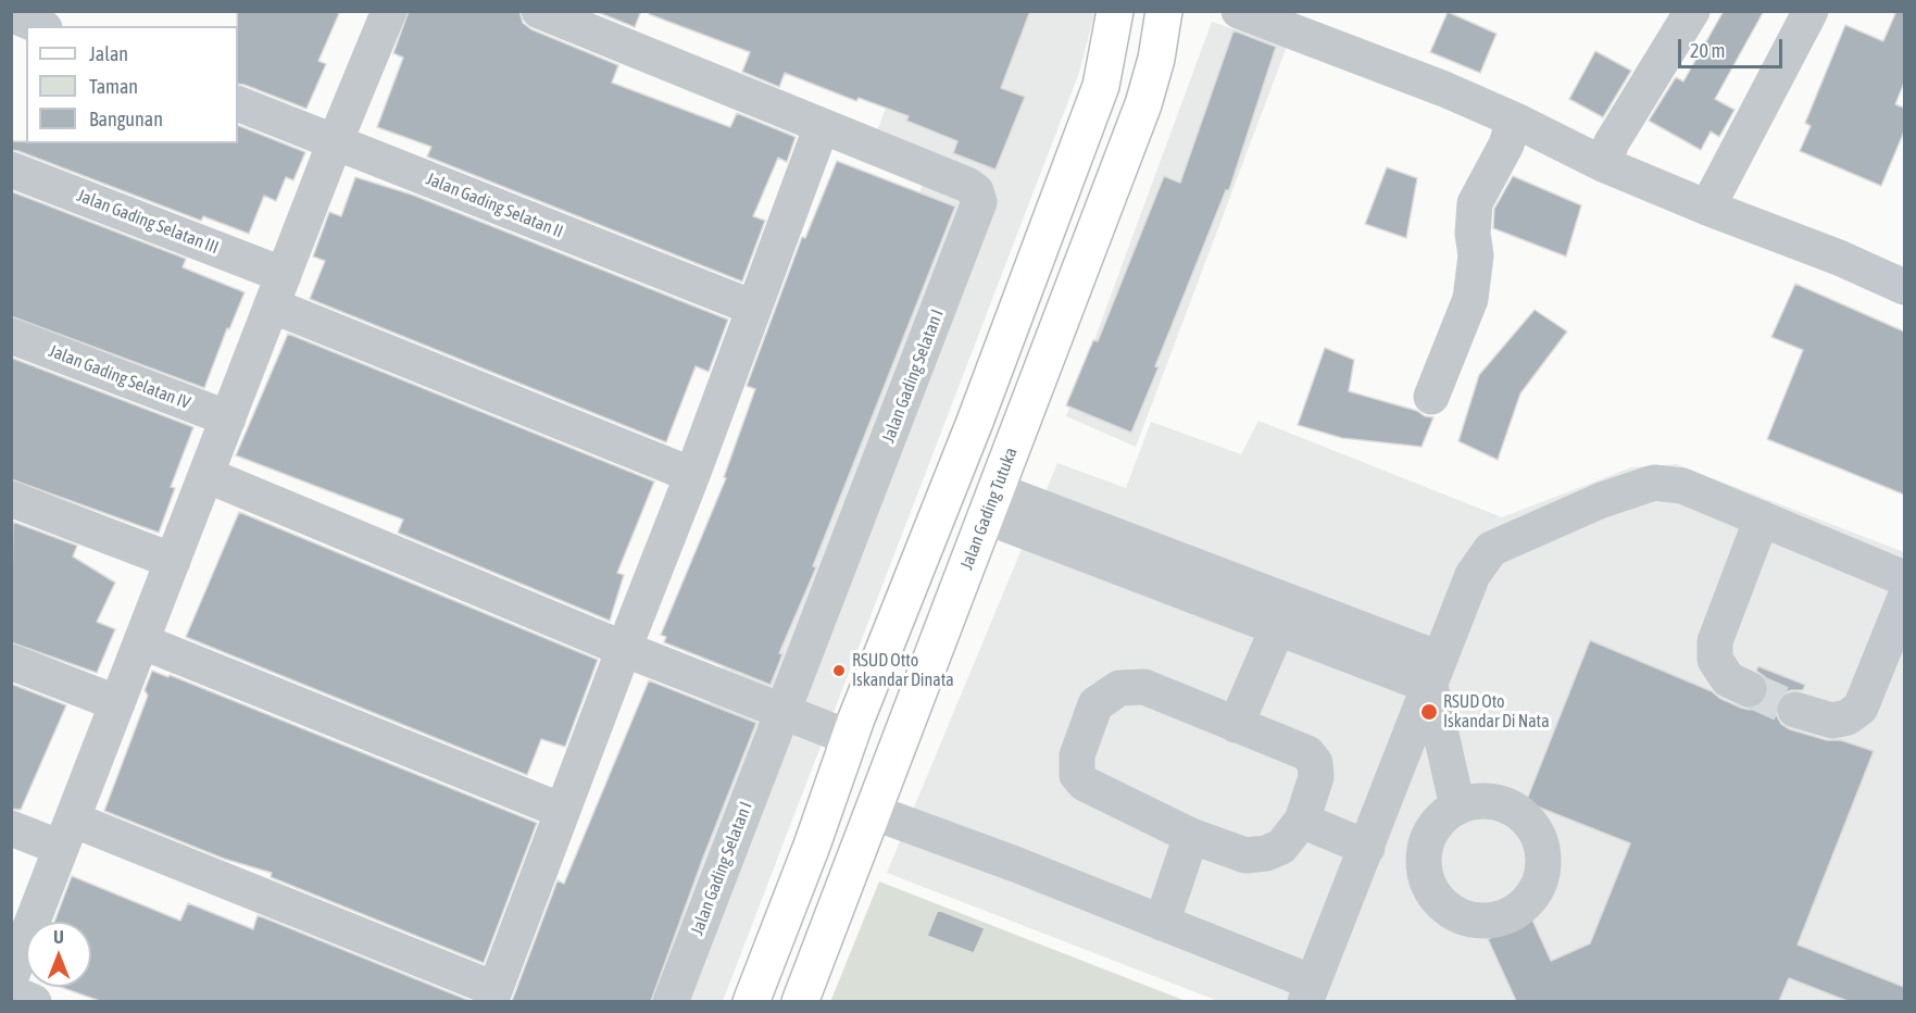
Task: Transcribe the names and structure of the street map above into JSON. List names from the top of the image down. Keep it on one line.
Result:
{"streets":{"main road":["Jalan Gading Tutuka"],"street":["Jalan Gading Selatan II","Jalan Gading Selatan III","Jalan Gading Selatan I","Jalan Gading Selatan IV"]},"places":["RSUD Otto Iskandar Dinata","RSUD Oto Iskandar Di Nata"],"legend":["Jalan","Taman","Bangunan"],"scale_bar":"20 m","north":"top"}
